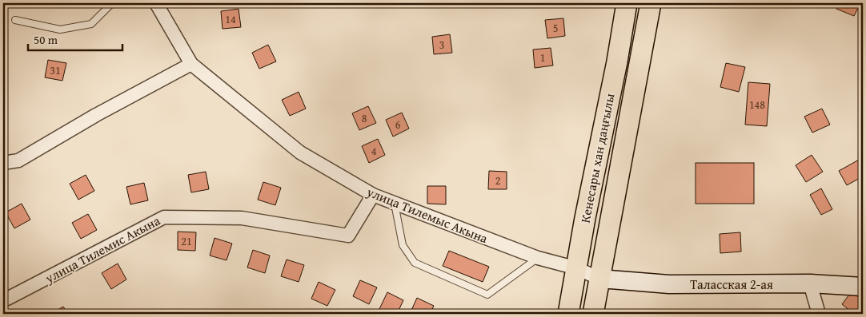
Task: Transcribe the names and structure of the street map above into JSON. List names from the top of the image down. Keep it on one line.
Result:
{"streets":{"main road":["Кенесары хан даңғылы"],"street":["улица Тилемыс Акына","улица Тилемис Акына","Таласская 2-ая"]},"crossings":[["Кенесары хан даңғылы","улица Тилемыс Акына"],["Кенесары хан даңғылы","Таласская 2-ая"],["улица Тилемыс Акына","улица Тилемис Акына"],["улица Тилемыс Акына","Таласская 2-ая"]],"house_numbers":["14","5","3","1","31","148","8","6","4","2","21"],"scale_bar":"50 m"}
